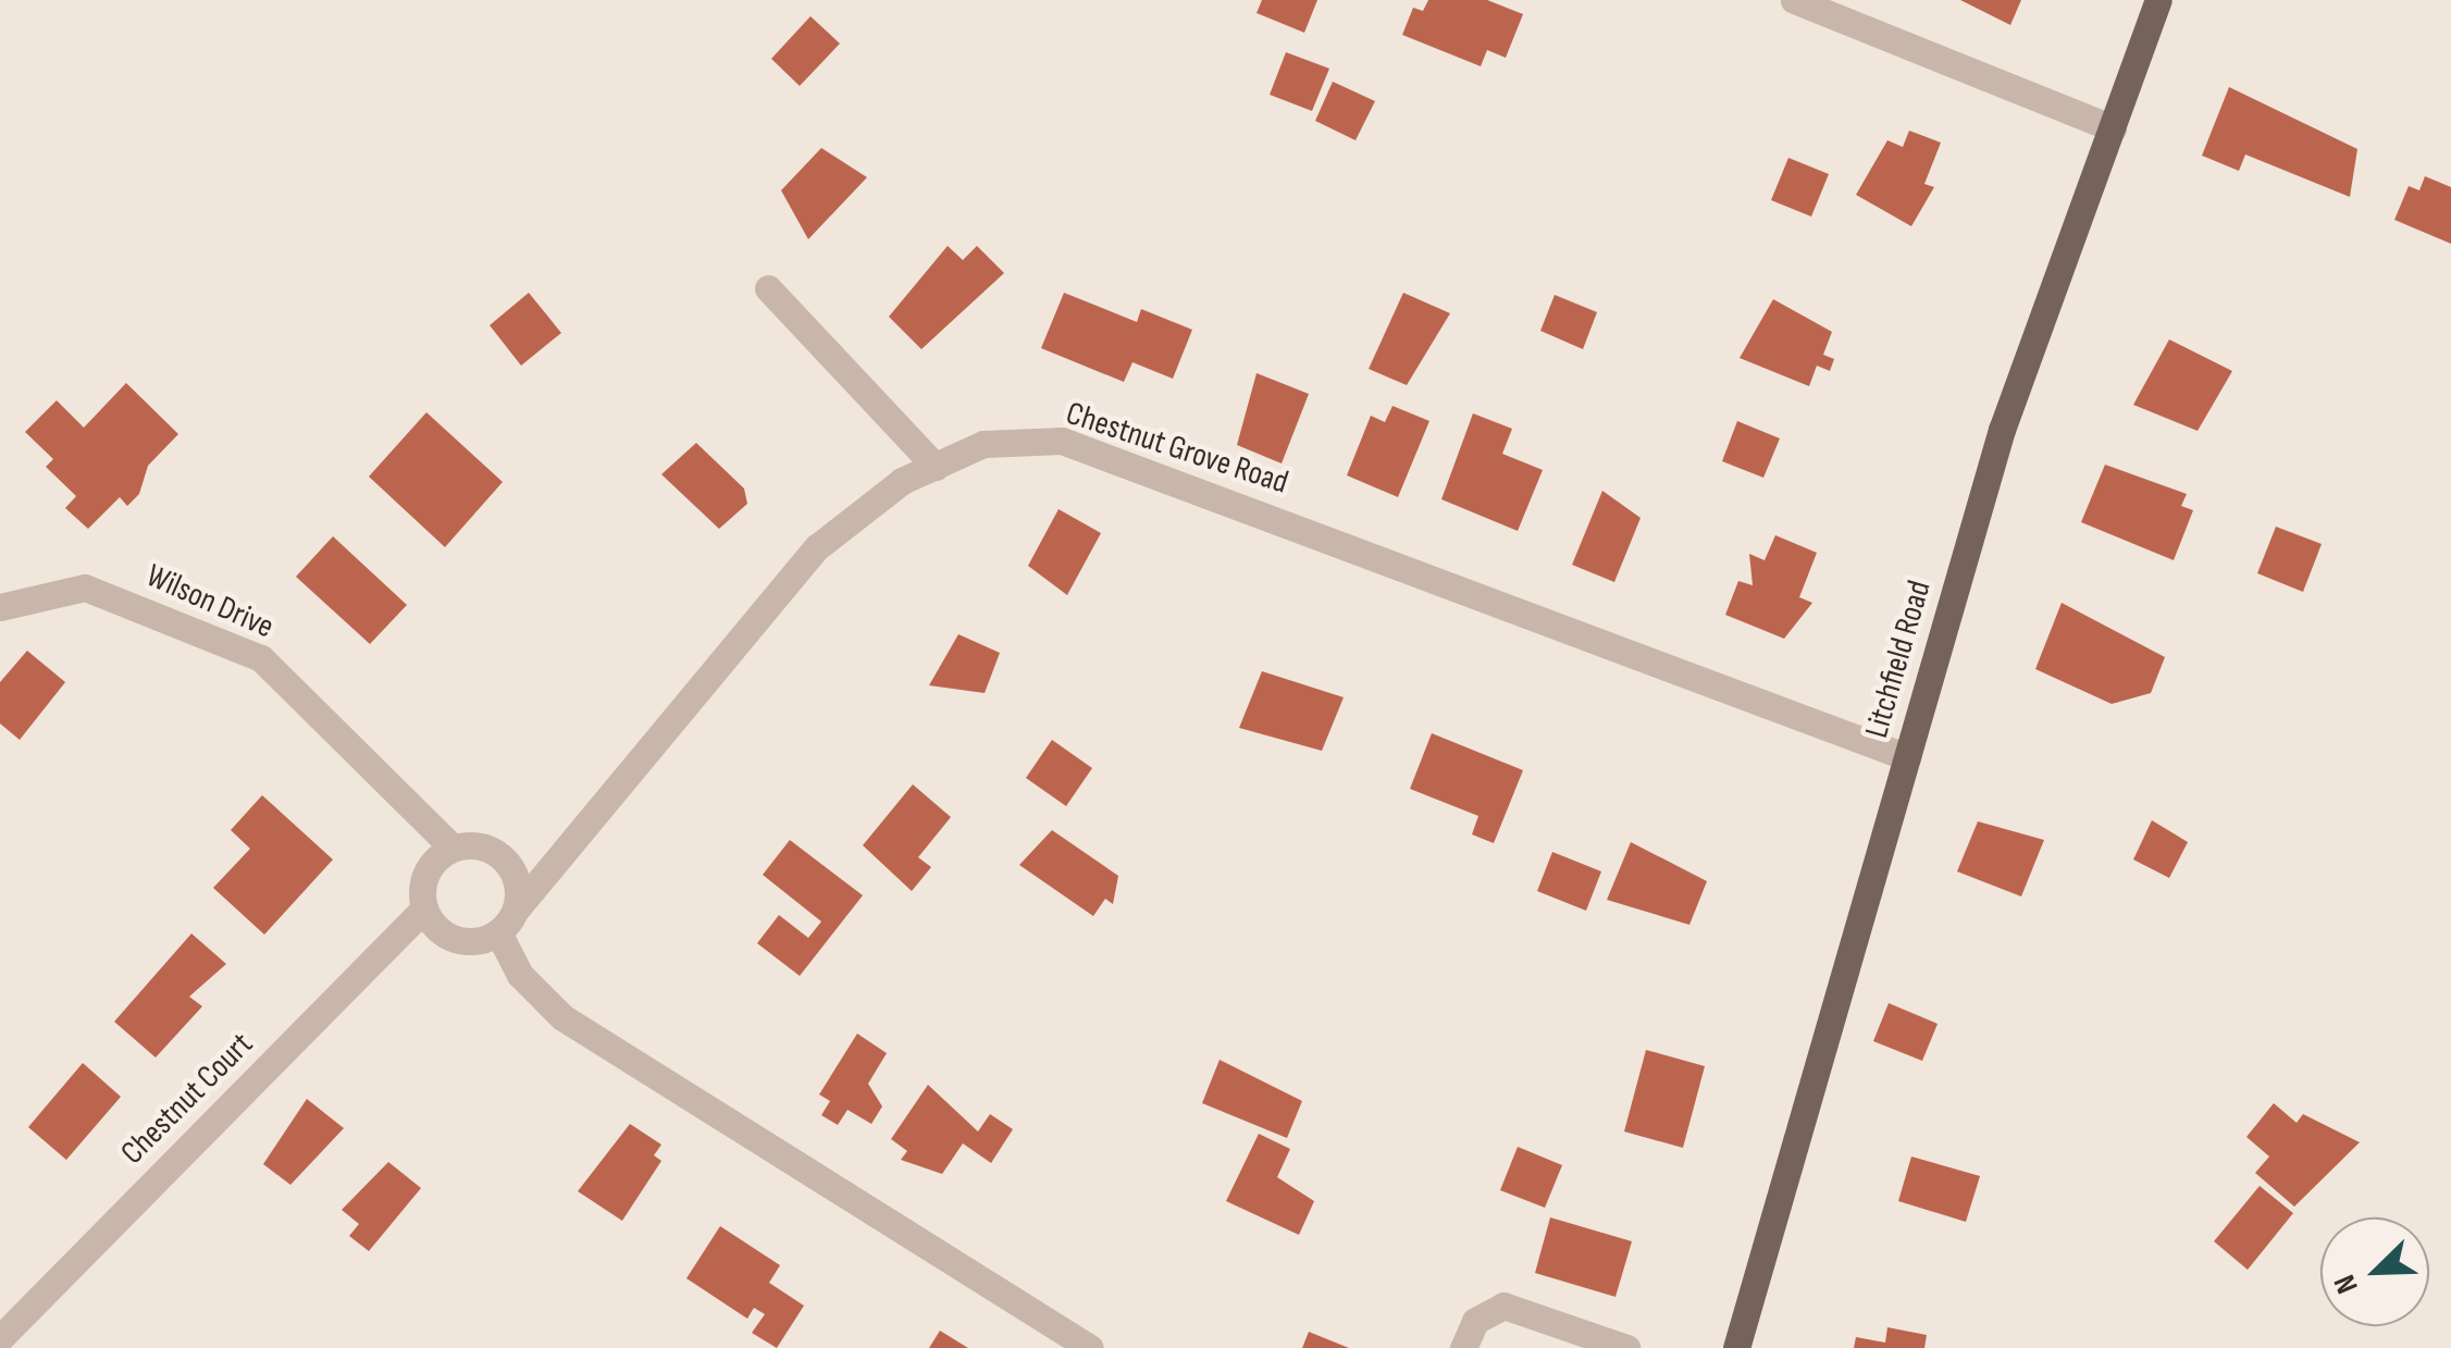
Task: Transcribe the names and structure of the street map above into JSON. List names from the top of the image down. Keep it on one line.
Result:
{"streets":{"main road":["Litchfield Road"],"street":["Chestnut Grove Road","Wilson Drive","Chestnut Court"]},"crossings":[["Chestnut Grove Road","Wilson Drive"],["Chestnut Grove Road","Litchfield Road"],["Chestnut Grove Road","Chestnut Court"],["Wilson Drive","Chestnut Court"]],"north":"bottom left"}
